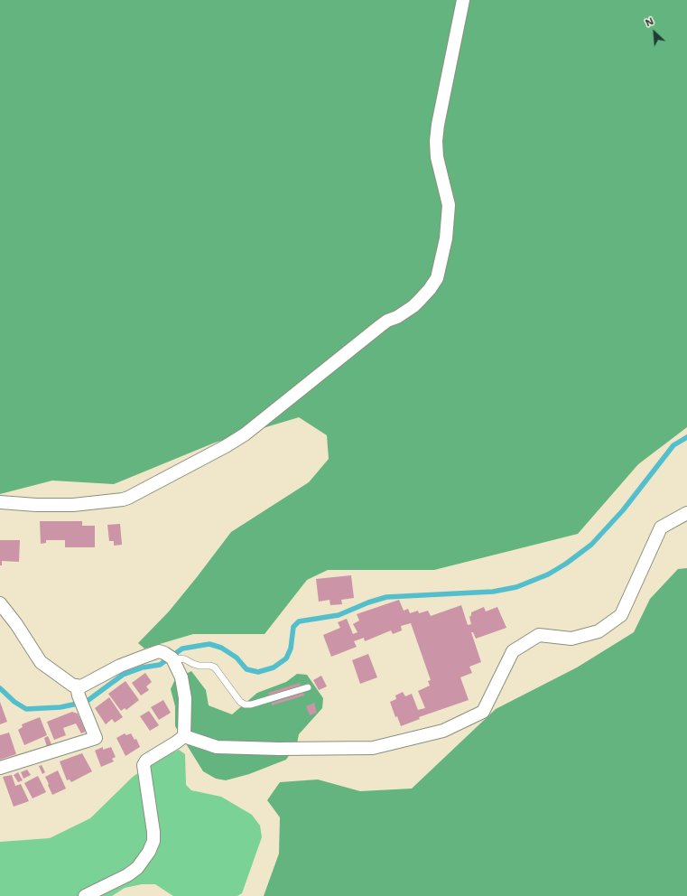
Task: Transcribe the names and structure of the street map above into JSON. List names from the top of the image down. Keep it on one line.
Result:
{"north":"top left"}
